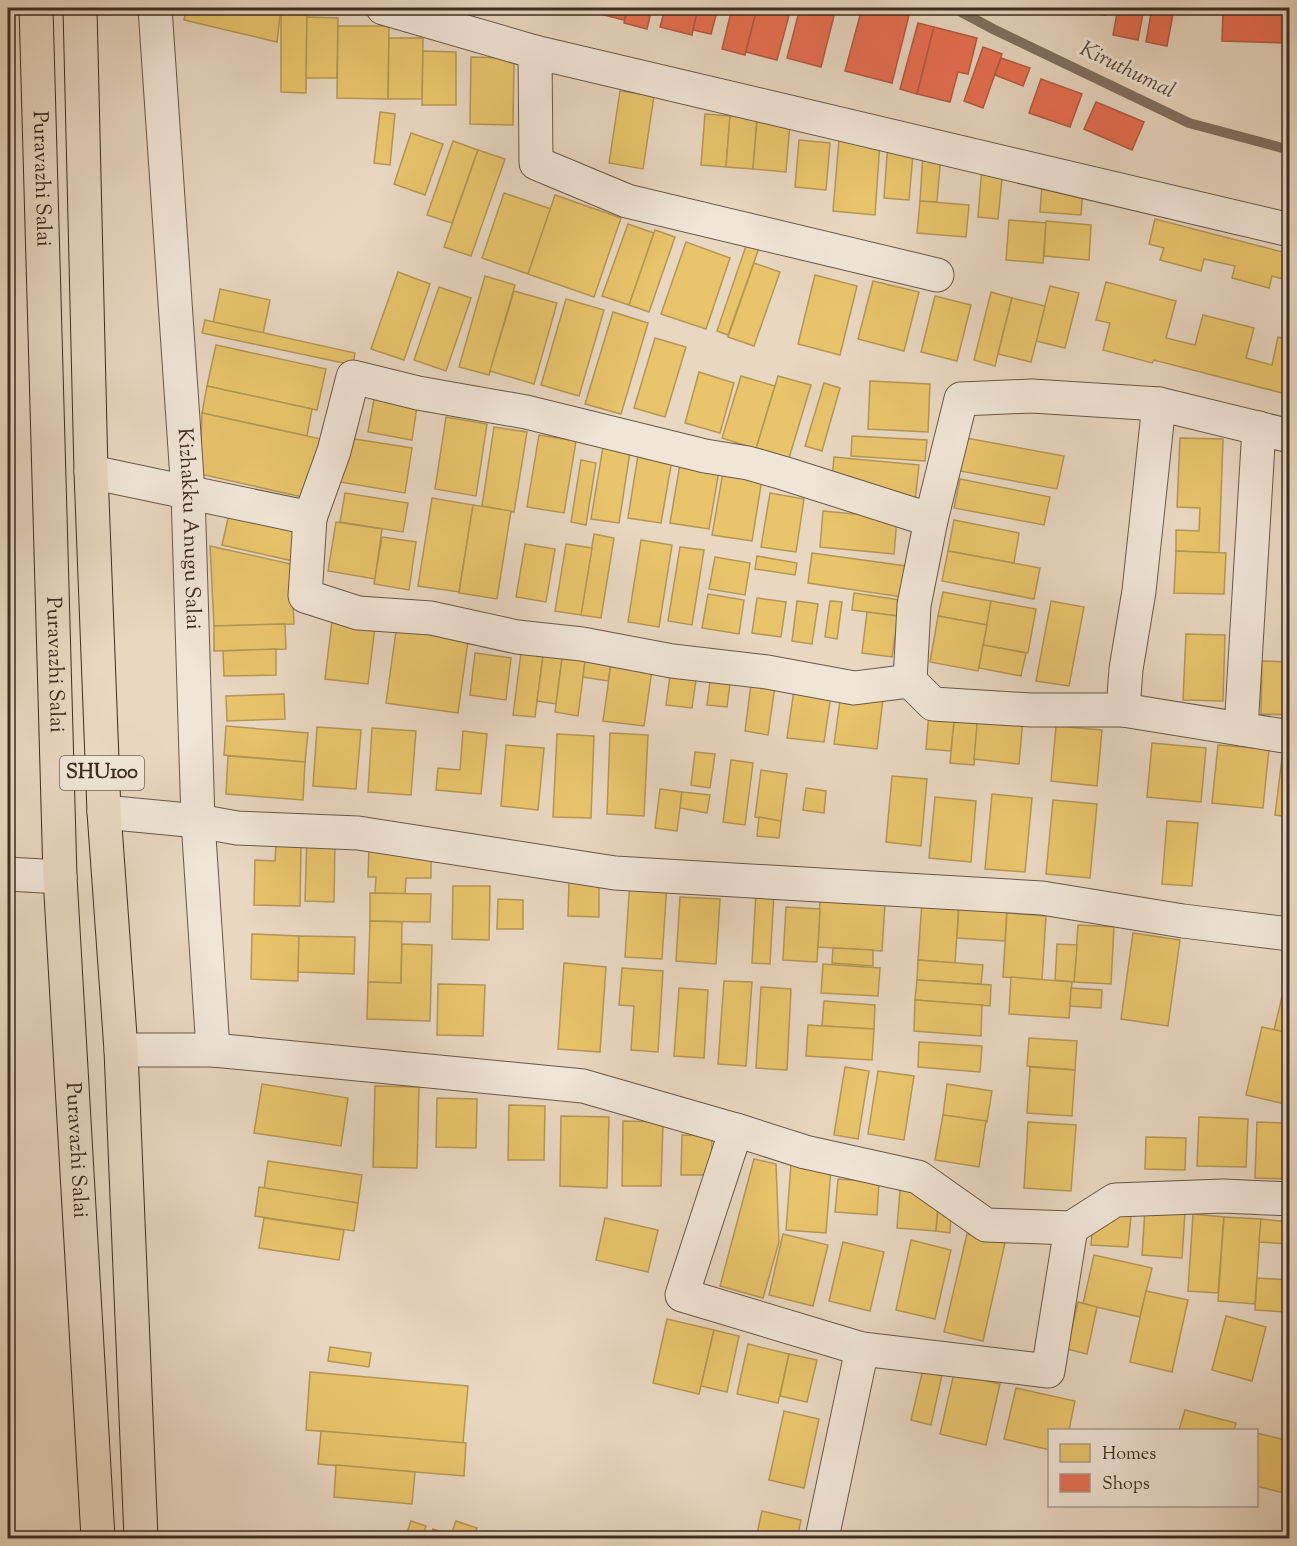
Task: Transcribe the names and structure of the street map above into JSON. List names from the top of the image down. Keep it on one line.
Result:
{"streets":{"main road":["Puravazhi Salai","SHU100"],"street":["Kizhakku Anugu Salai"]},"water":["Kiruthumal"],"legend":["Homes","Shops"]}
